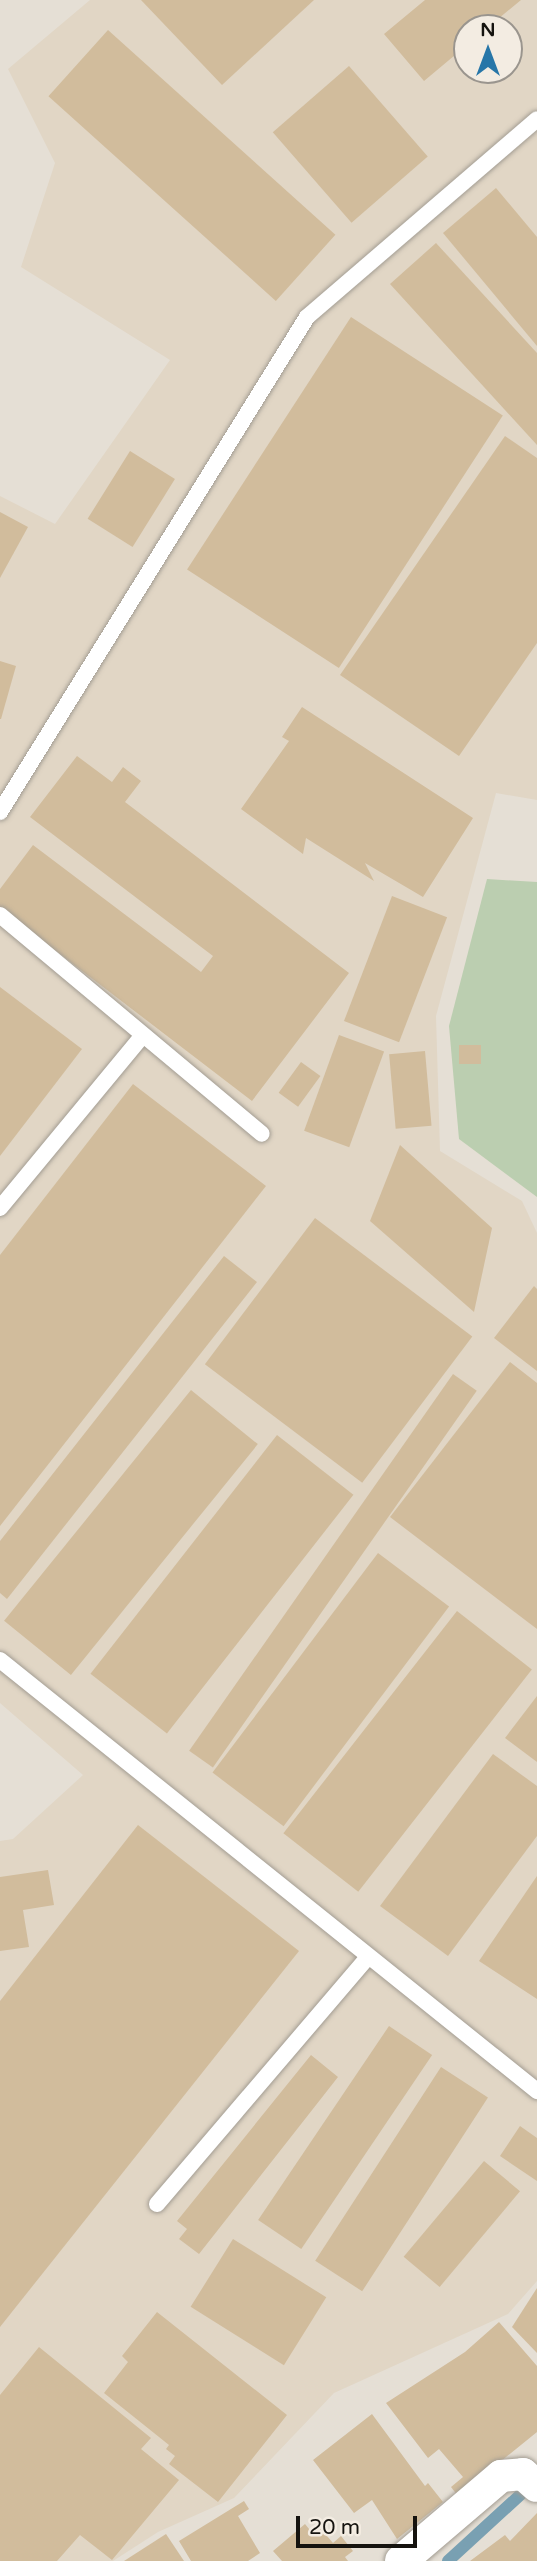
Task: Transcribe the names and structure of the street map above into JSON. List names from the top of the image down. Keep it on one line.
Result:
{"scale_bar":"20 m","north":"top"}
